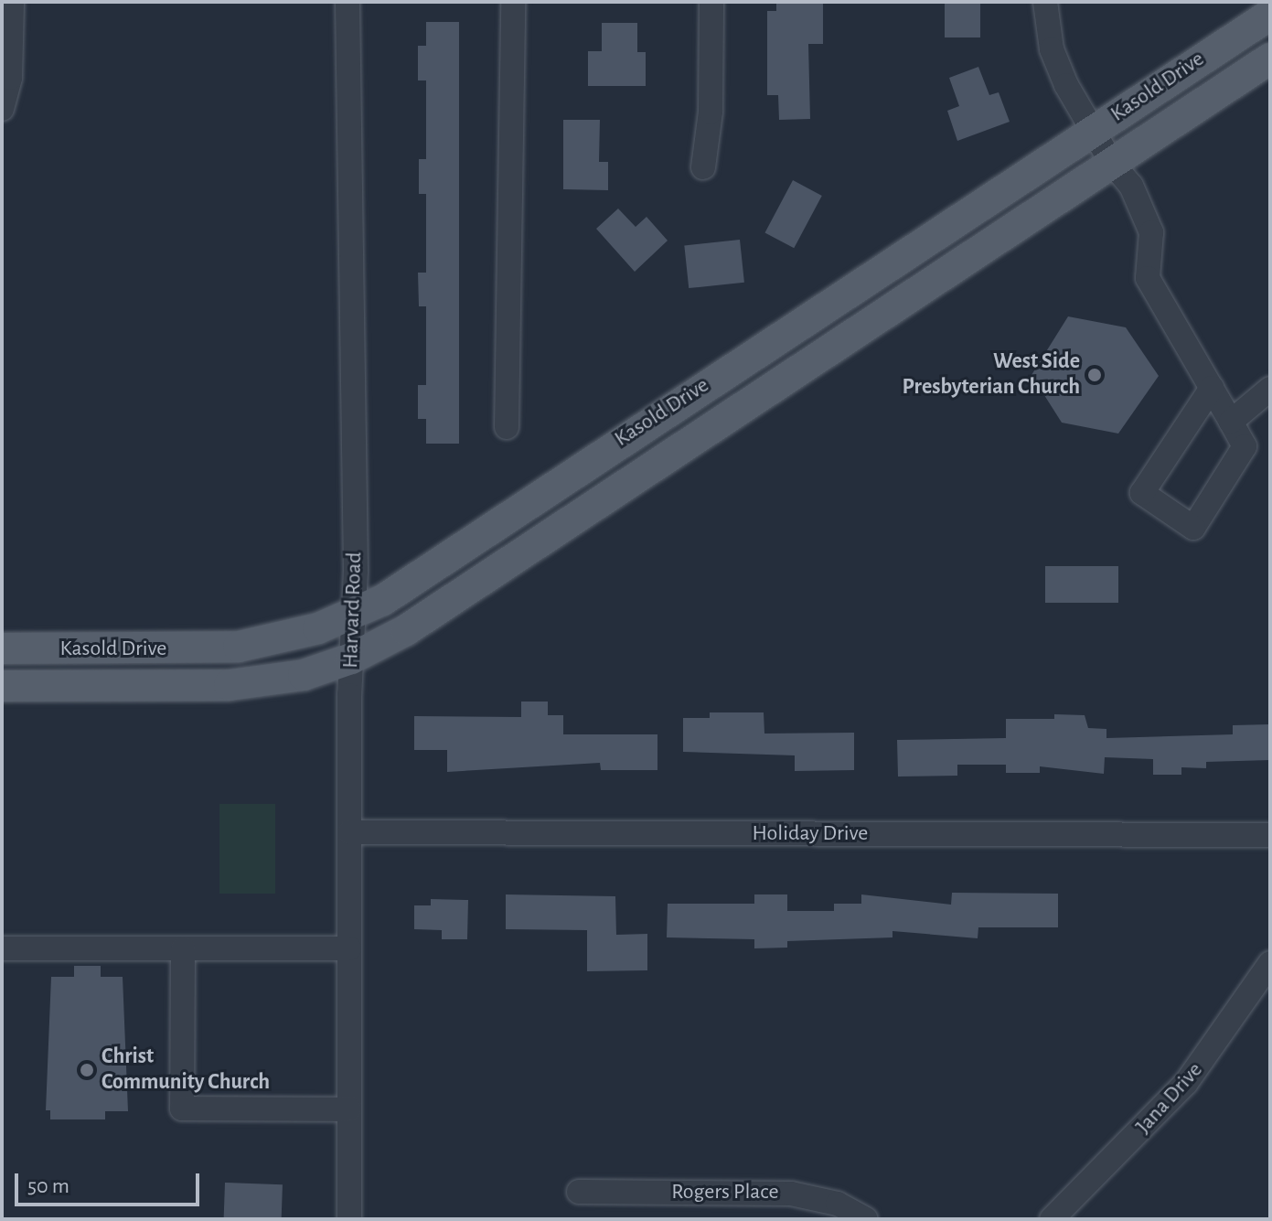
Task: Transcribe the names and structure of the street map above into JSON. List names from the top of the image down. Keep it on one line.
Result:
{"streets":{"main road":["Kasold Drive"],"street":["Harvard Road","Holiday Drive","Jana Drive","Rogers Place"]},"crossings":[["Kasold Drive","Harvard Road"],["Harvard Road","Holiday Drive"]],"places":["West Side Presbyterian Church","Christ Community Church"],"scale_bar":"50 m"}
